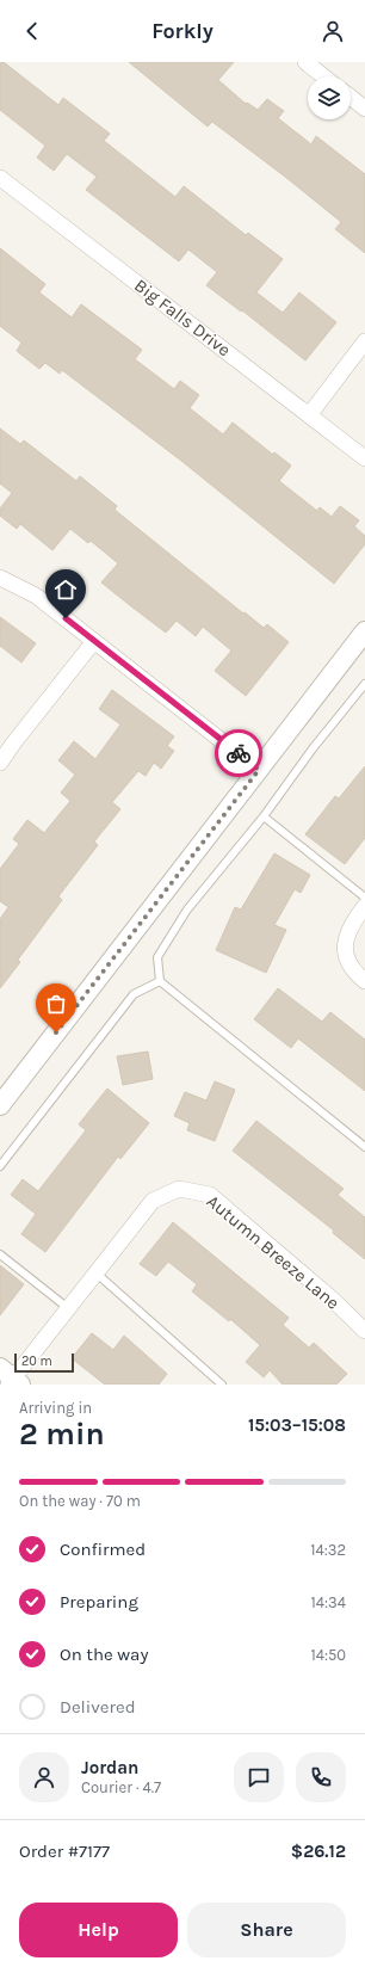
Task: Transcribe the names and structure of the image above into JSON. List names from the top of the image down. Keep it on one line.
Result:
{"streets":{"street":["Big Falls Drive","Autumn Breeze Lane"]},"scale_bar":"20 m","page":{"header":"Forkly","scale":"20 m","heading":["2 min","Arriving in","15:03–15:08"],"panel":["Jordan","Courier · 4.7","Order #7177","$26.12"],"bar":"On the way · 70 m","list":[["Confirmed","14:32"],["Preparing","14:34"],["On the way","14:50"],"Delivered"],"buttons":["Help","Share"]}}
